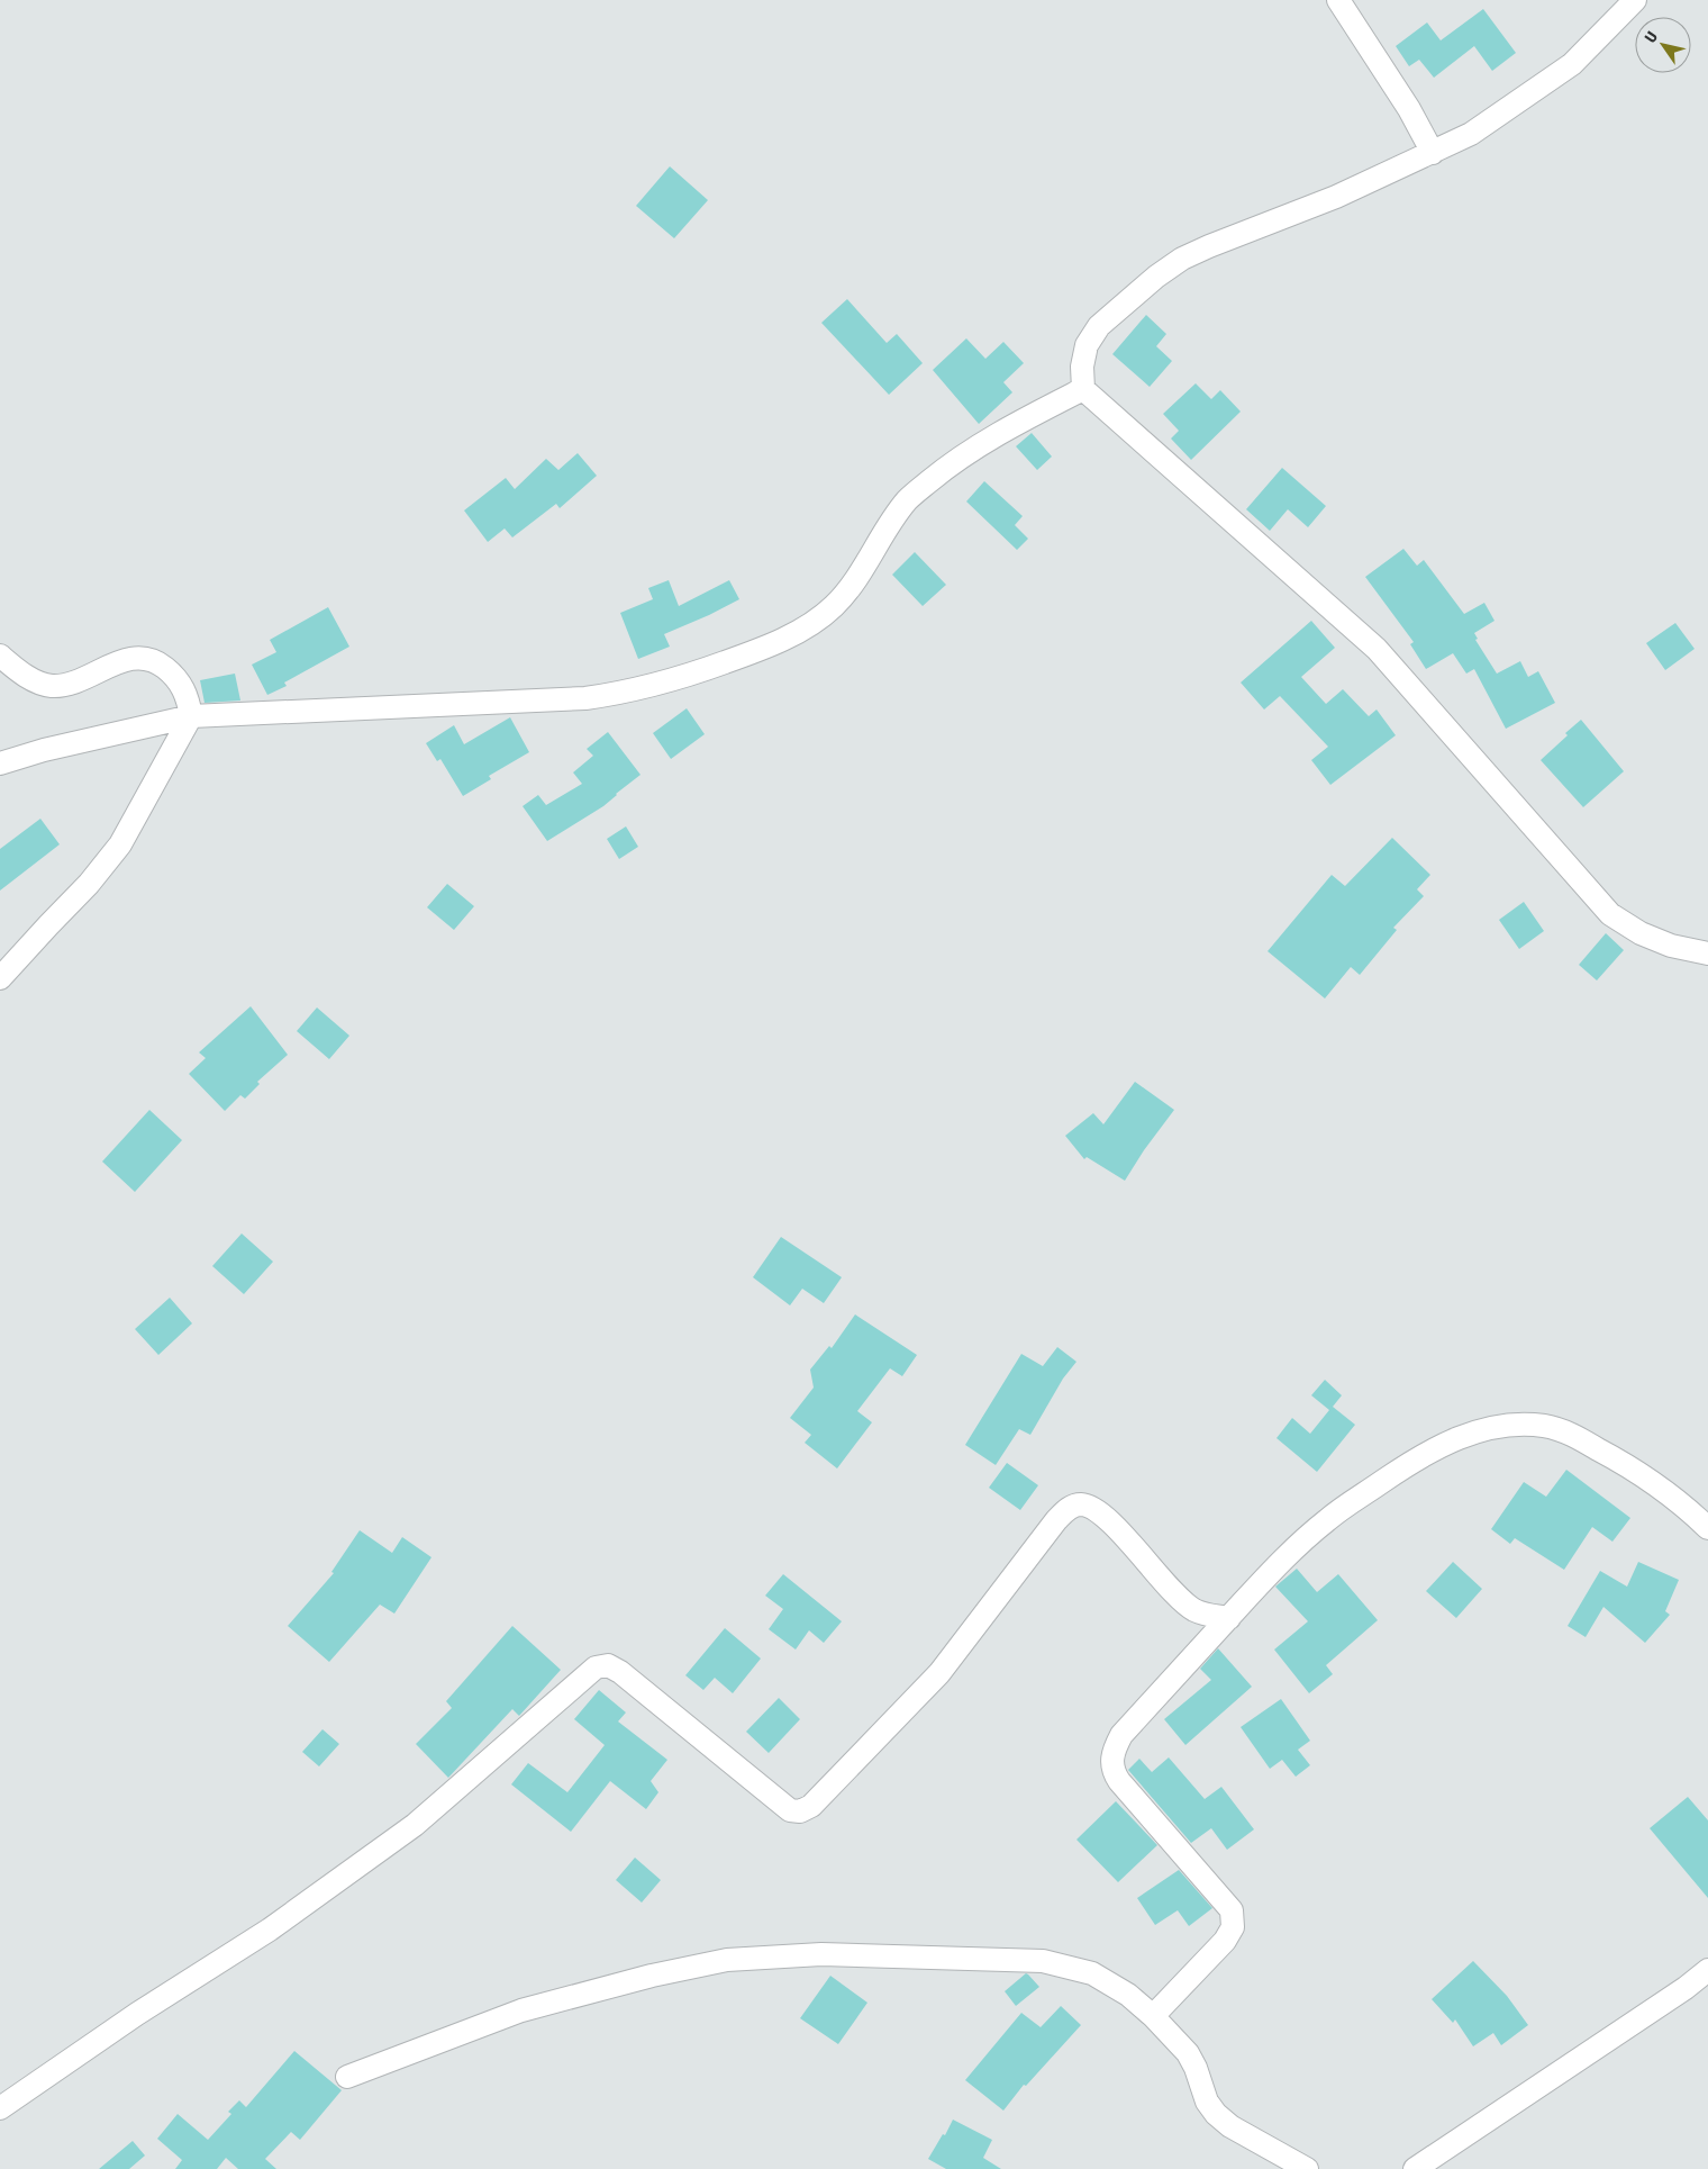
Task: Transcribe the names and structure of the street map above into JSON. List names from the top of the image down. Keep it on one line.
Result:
{"north":"top left"}
